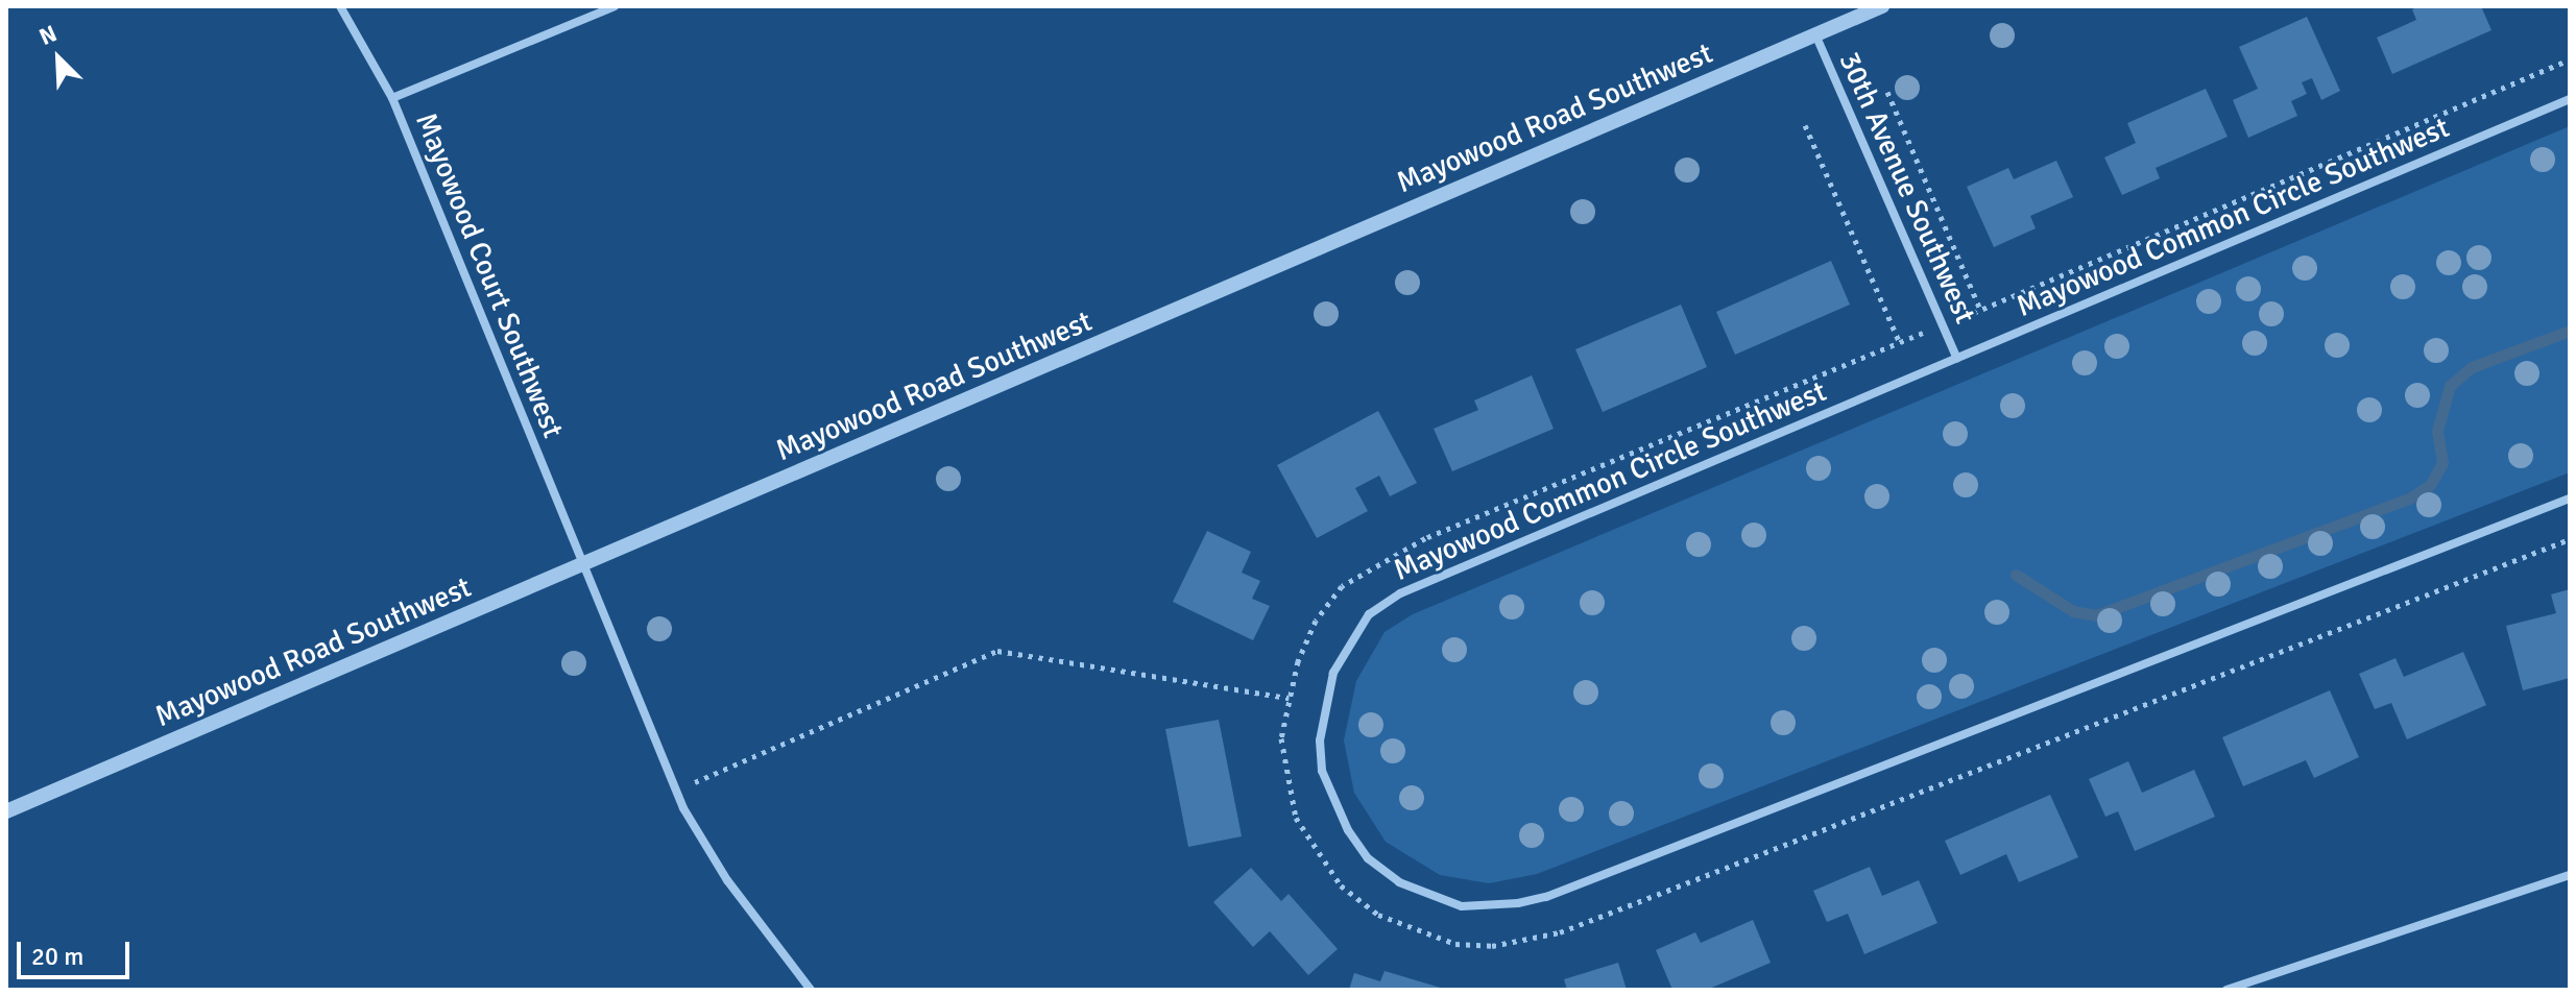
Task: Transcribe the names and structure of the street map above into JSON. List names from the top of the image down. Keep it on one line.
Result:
{"streets":{"street":["Mayowood Road Southwest","30th Avenue Southwest","Mayowood Common Circle Southwest","Mayowood Court Southwest"]},"crossings":[["Mayowood Road Southwest","30th Avenue Southwest"],["Mayowood Road Southwest","Mayowood Court Southwest"],["30th Avenue Southwest","Mayowood Common Circle Southwest"]],"scale_bar":"20 m","north":"top left"}
